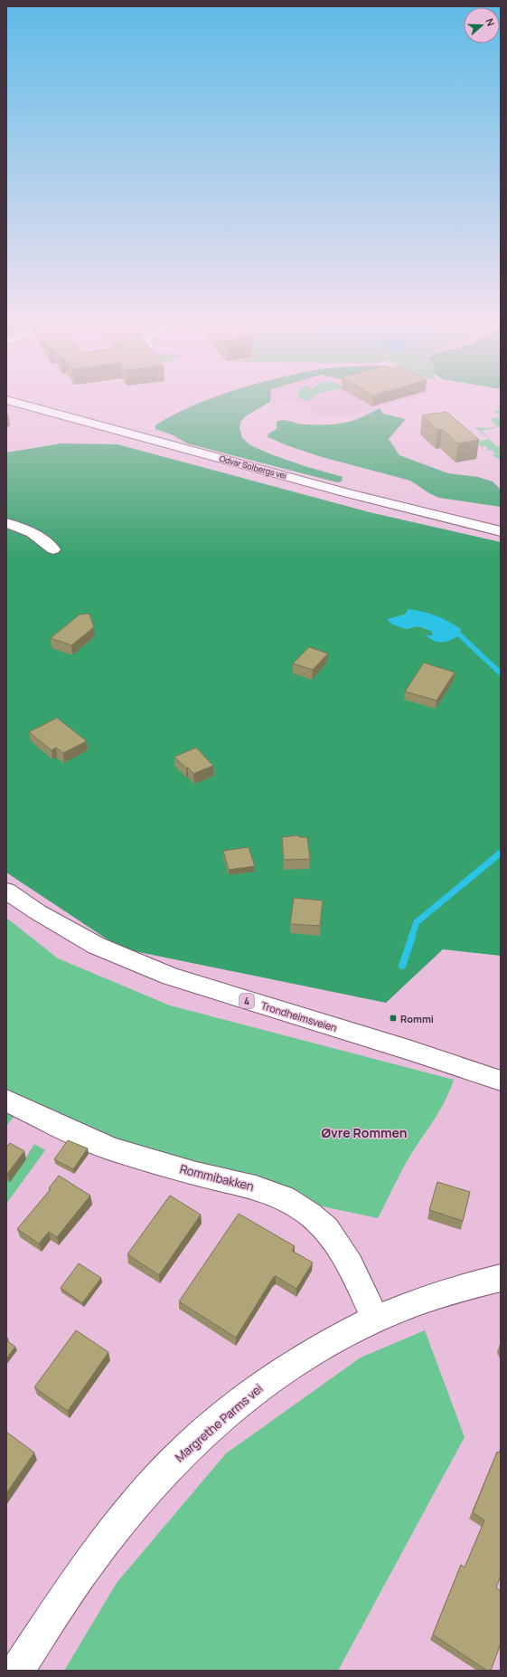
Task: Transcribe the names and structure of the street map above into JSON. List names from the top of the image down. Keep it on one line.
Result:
{"streets":{"main road":["Odvar Solbergs vei","4","Trondheimsveien","Rommibakken","Margrethe Parms vei"]},"crossings":[["Rommibakken","Margrethe Parms vei"]],"districts":["Øvre Rommen"],"places":{"transit":["Rommi"]},"north":"right"}
